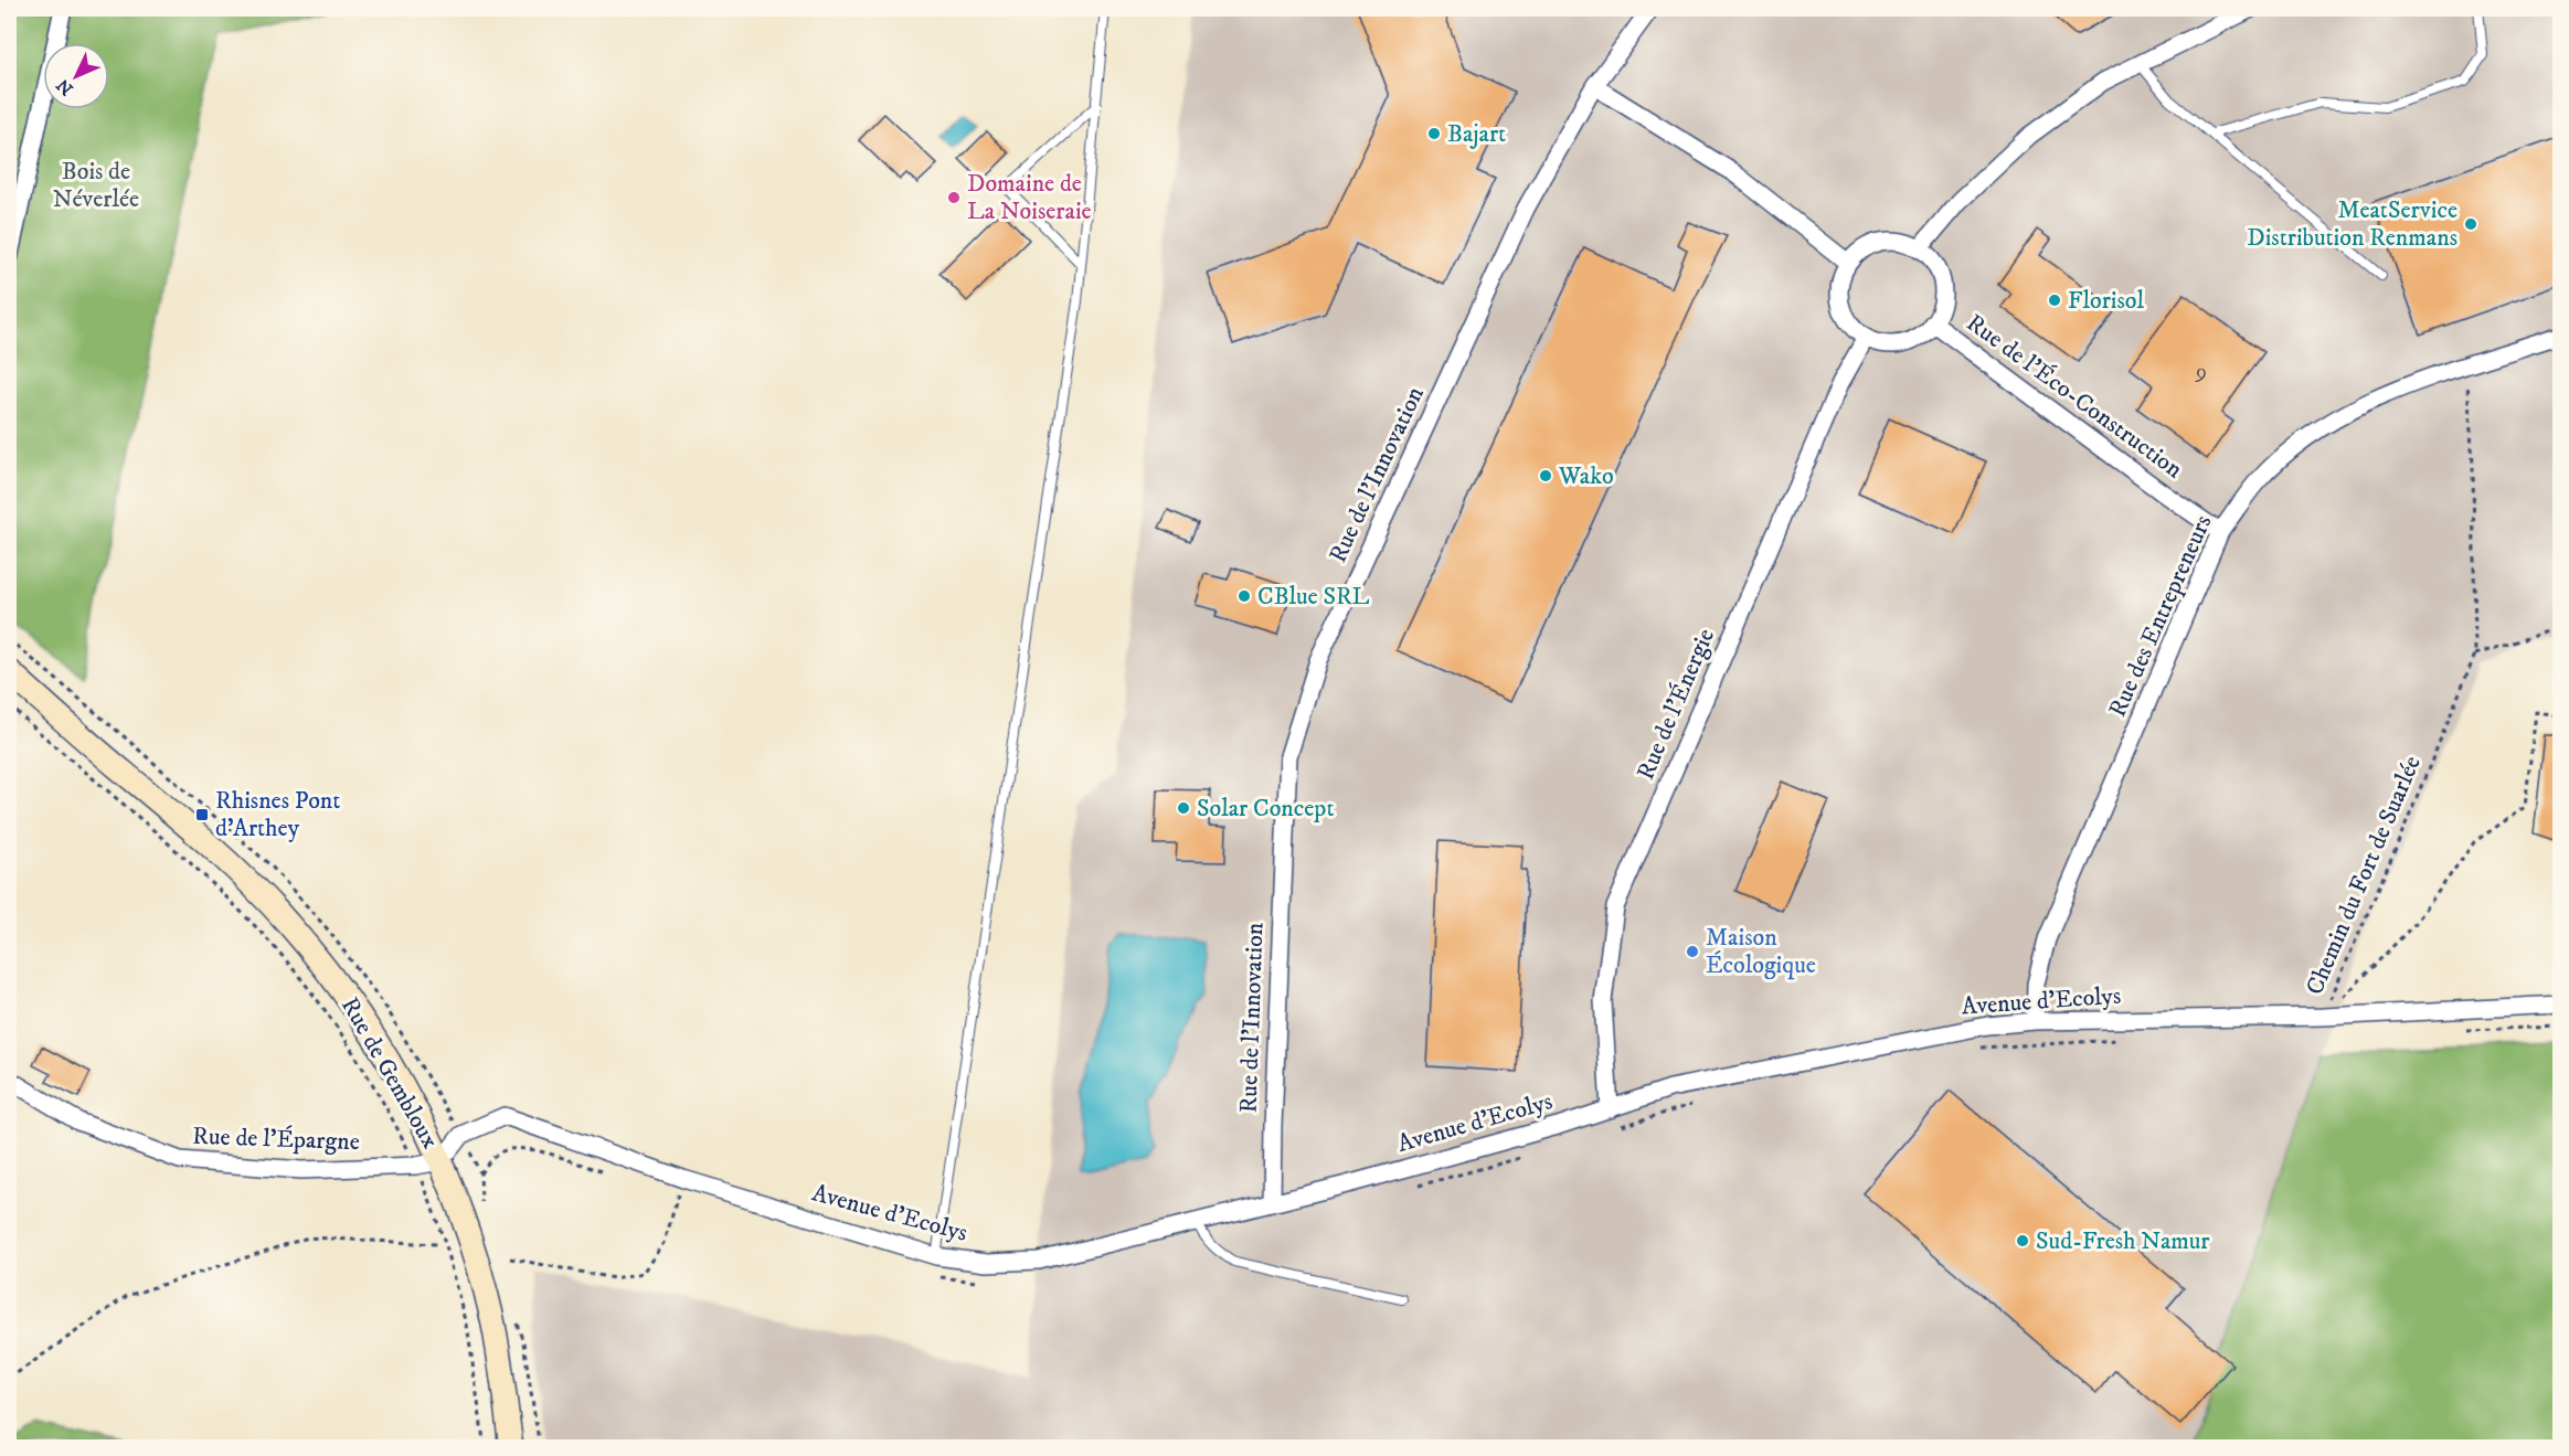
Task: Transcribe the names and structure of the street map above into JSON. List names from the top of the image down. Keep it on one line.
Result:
{"streets":{"main road":["Rue de Gembloux"],"street":["Rue de l'Éco-Construction","Rue de l'Innovation","Rue des Entrepreneurs","Rue de l'Énergie","Avenue d'Ecolys","Rue de l'Épargne"],"path":["Chemin du Fort de Suarlée"]},"crossings":[["Rue de l'Éco-Construction","Rue des Entrepreneurs"],["Rue de l'Éco-Construction","Rue de l'Énergie"],["Rue de l'Innovation","Avenue d'Ecolys"],["Rue des Entrepreneurs","Chemin du Fort de Suarlée"],["Rue des Entrepreneurs","Avenue d'Ecolys"],["Rue de l'Énergie","Avenue d'Ecolys"],["Chemin du Fort de Suarlée","Avenue d'Ecolys"],["Avenue d'Ecolys","Rue de Gembloux"],["Avenue d'Ecolys","Rue de l'Épargne"],["Rue de Gembloux","Rue de l'Épargne"]],"parks":["Bois de Néverlée"],"places":{"other":["Bajart","Domaine de La Noiseraie","MeatService Distribution Renmans","Florisol","Wako","CBlue SRL","Solar Concept","Maison Écologique","Sud-Fresh Namur"],"transit":["Rhisnes Pont d'Arthey"]},"house_numbers":["9"],"north":"bottom left"}
